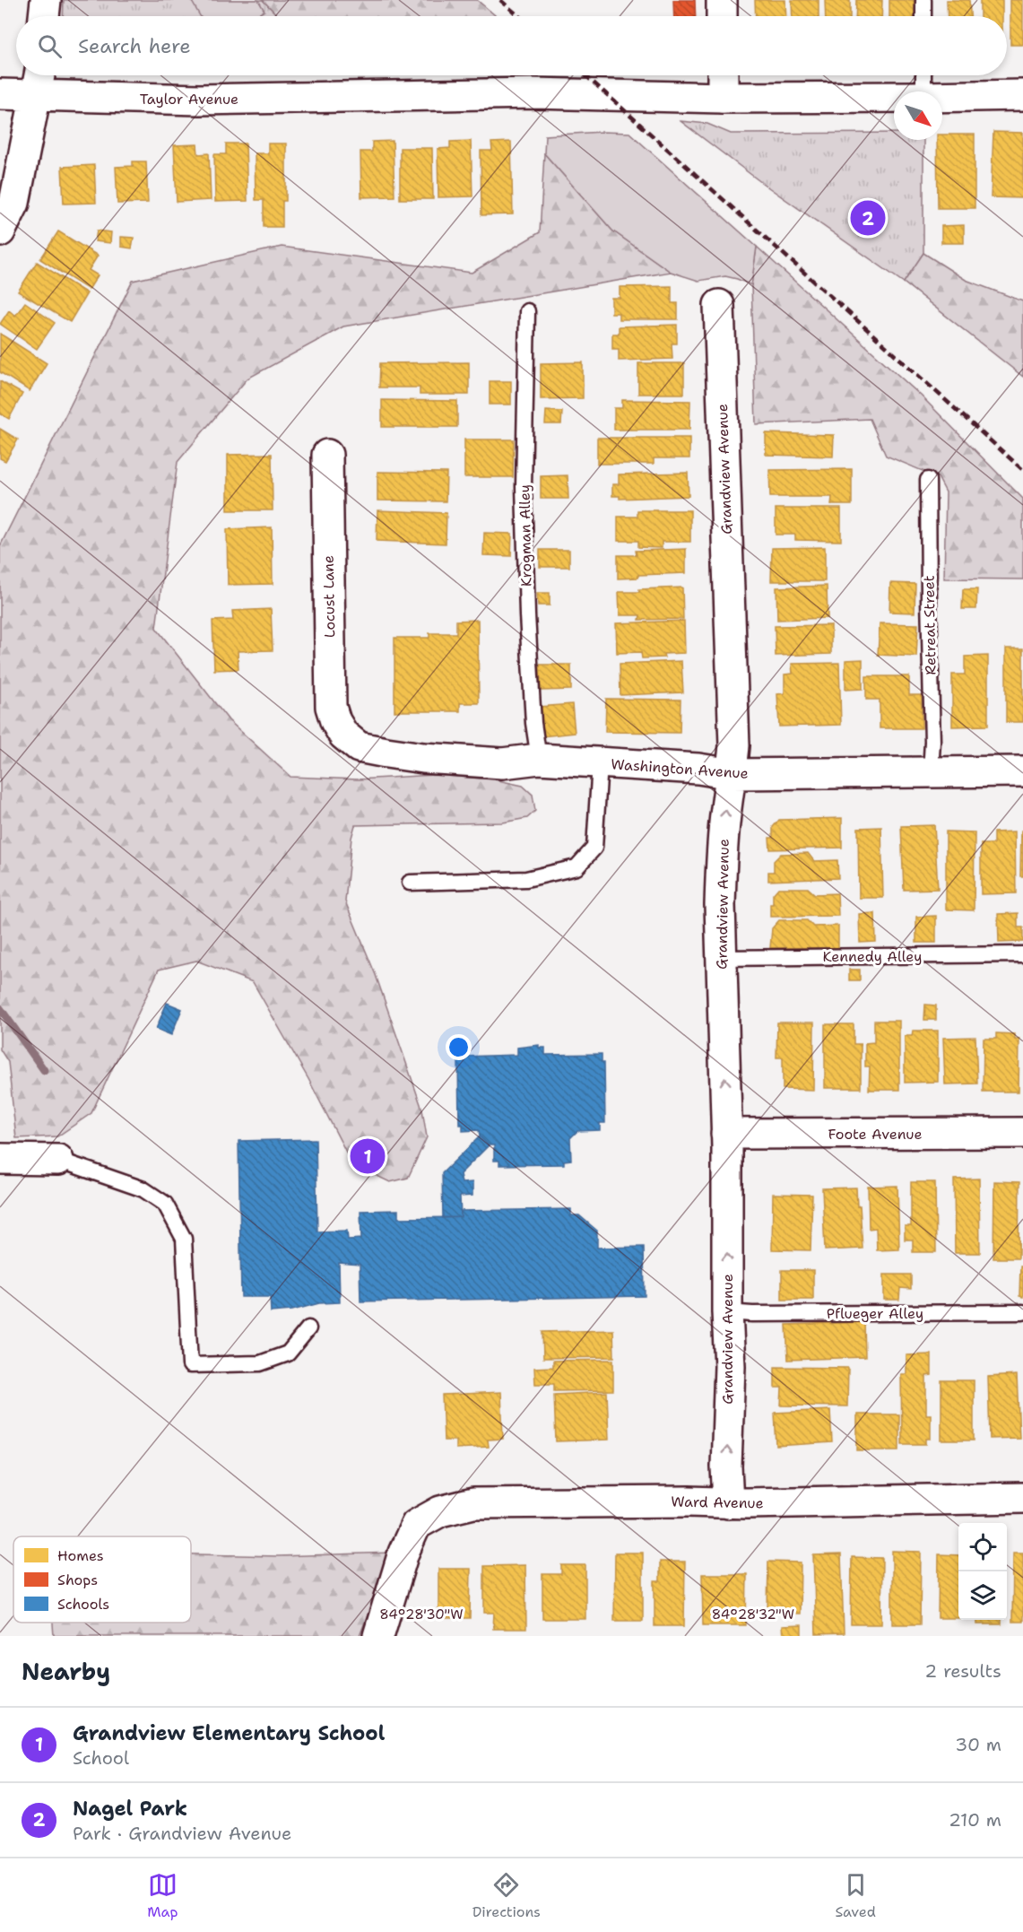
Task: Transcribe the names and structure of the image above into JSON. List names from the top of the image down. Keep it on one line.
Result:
{"streets":{"street":["Taylor Avenue","Grandview Avenue","Locust Lane","Washington Avenue","Foote Avenue","Ward Avenue"],"lane":["Krogman Alley","Retreat Street","Kennedy Alley","Pflueger Alley"]},"crossings":[["Grandview Avenue","Washington Avenue"],["Grandview Avenue","Kennedy Alley"],["Grandview Avenue","Foote Avenue"],["Grandview Avenue","Pflueger Alley"],["Grandview Avenue","Ward Avenue"],["Krogman Alley","Washington Avenue"],["Locust Lane","Washington Avenue"],["Retreat Street","Washington Avenue"]],"one_way":["Grandview Avenue"],"legend":["Homes","Shops","Schools"],"north":"bottom right","page":{"search":"Search here","pins":["2","1"],"heading":["Nearby","2 results"],"list":[{"mark":"1","name":"Grandview Elementary School","note":"School","value":"30 m"},{"mark":"2","name":"Nagel Park","note":"Park · Grandview Avenue","value":"210 m"}],"nav":["Map","Directions","Saved"]},"coordinates":["84°28'30\"W","84°28'32\"W"]}
